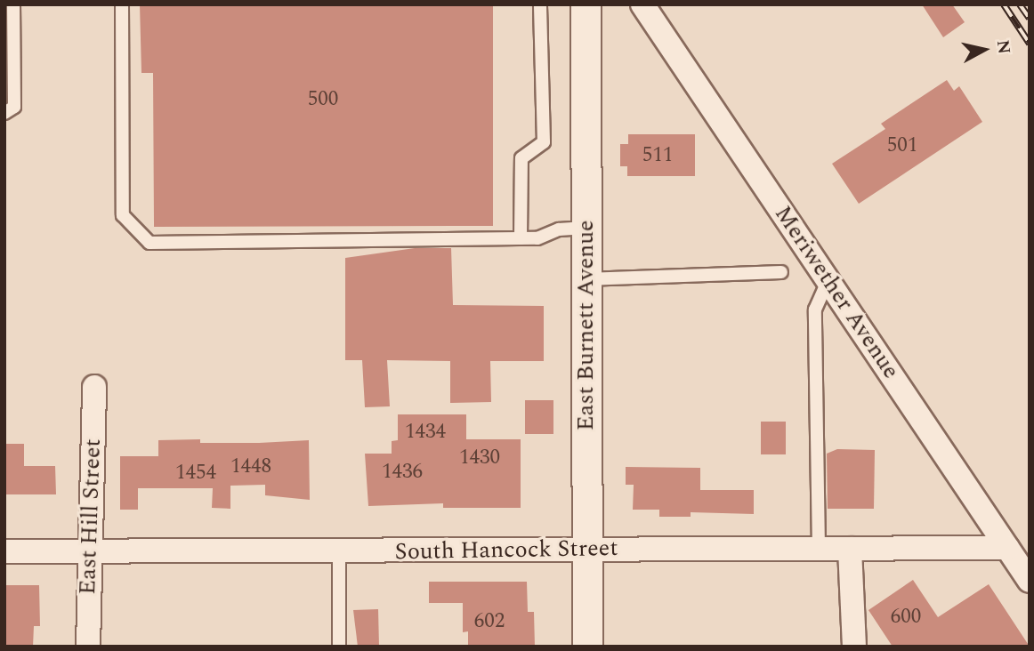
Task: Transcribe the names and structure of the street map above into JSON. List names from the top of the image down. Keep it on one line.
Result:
{"streets":{"street":["Meriwether Avenue","East Burnett Avenue","East Hill Street","South Hancock Street"]},"crossings":[["Meriwether Avenue","South Hancock Street"],["East Burnett Avenue","South Hancock Street"],["East Hill Street","South Hancock Street"]],"house_numbers":["500","501","511","1434","1430","1448","1436","1454","600","602"],"north":"right"}
